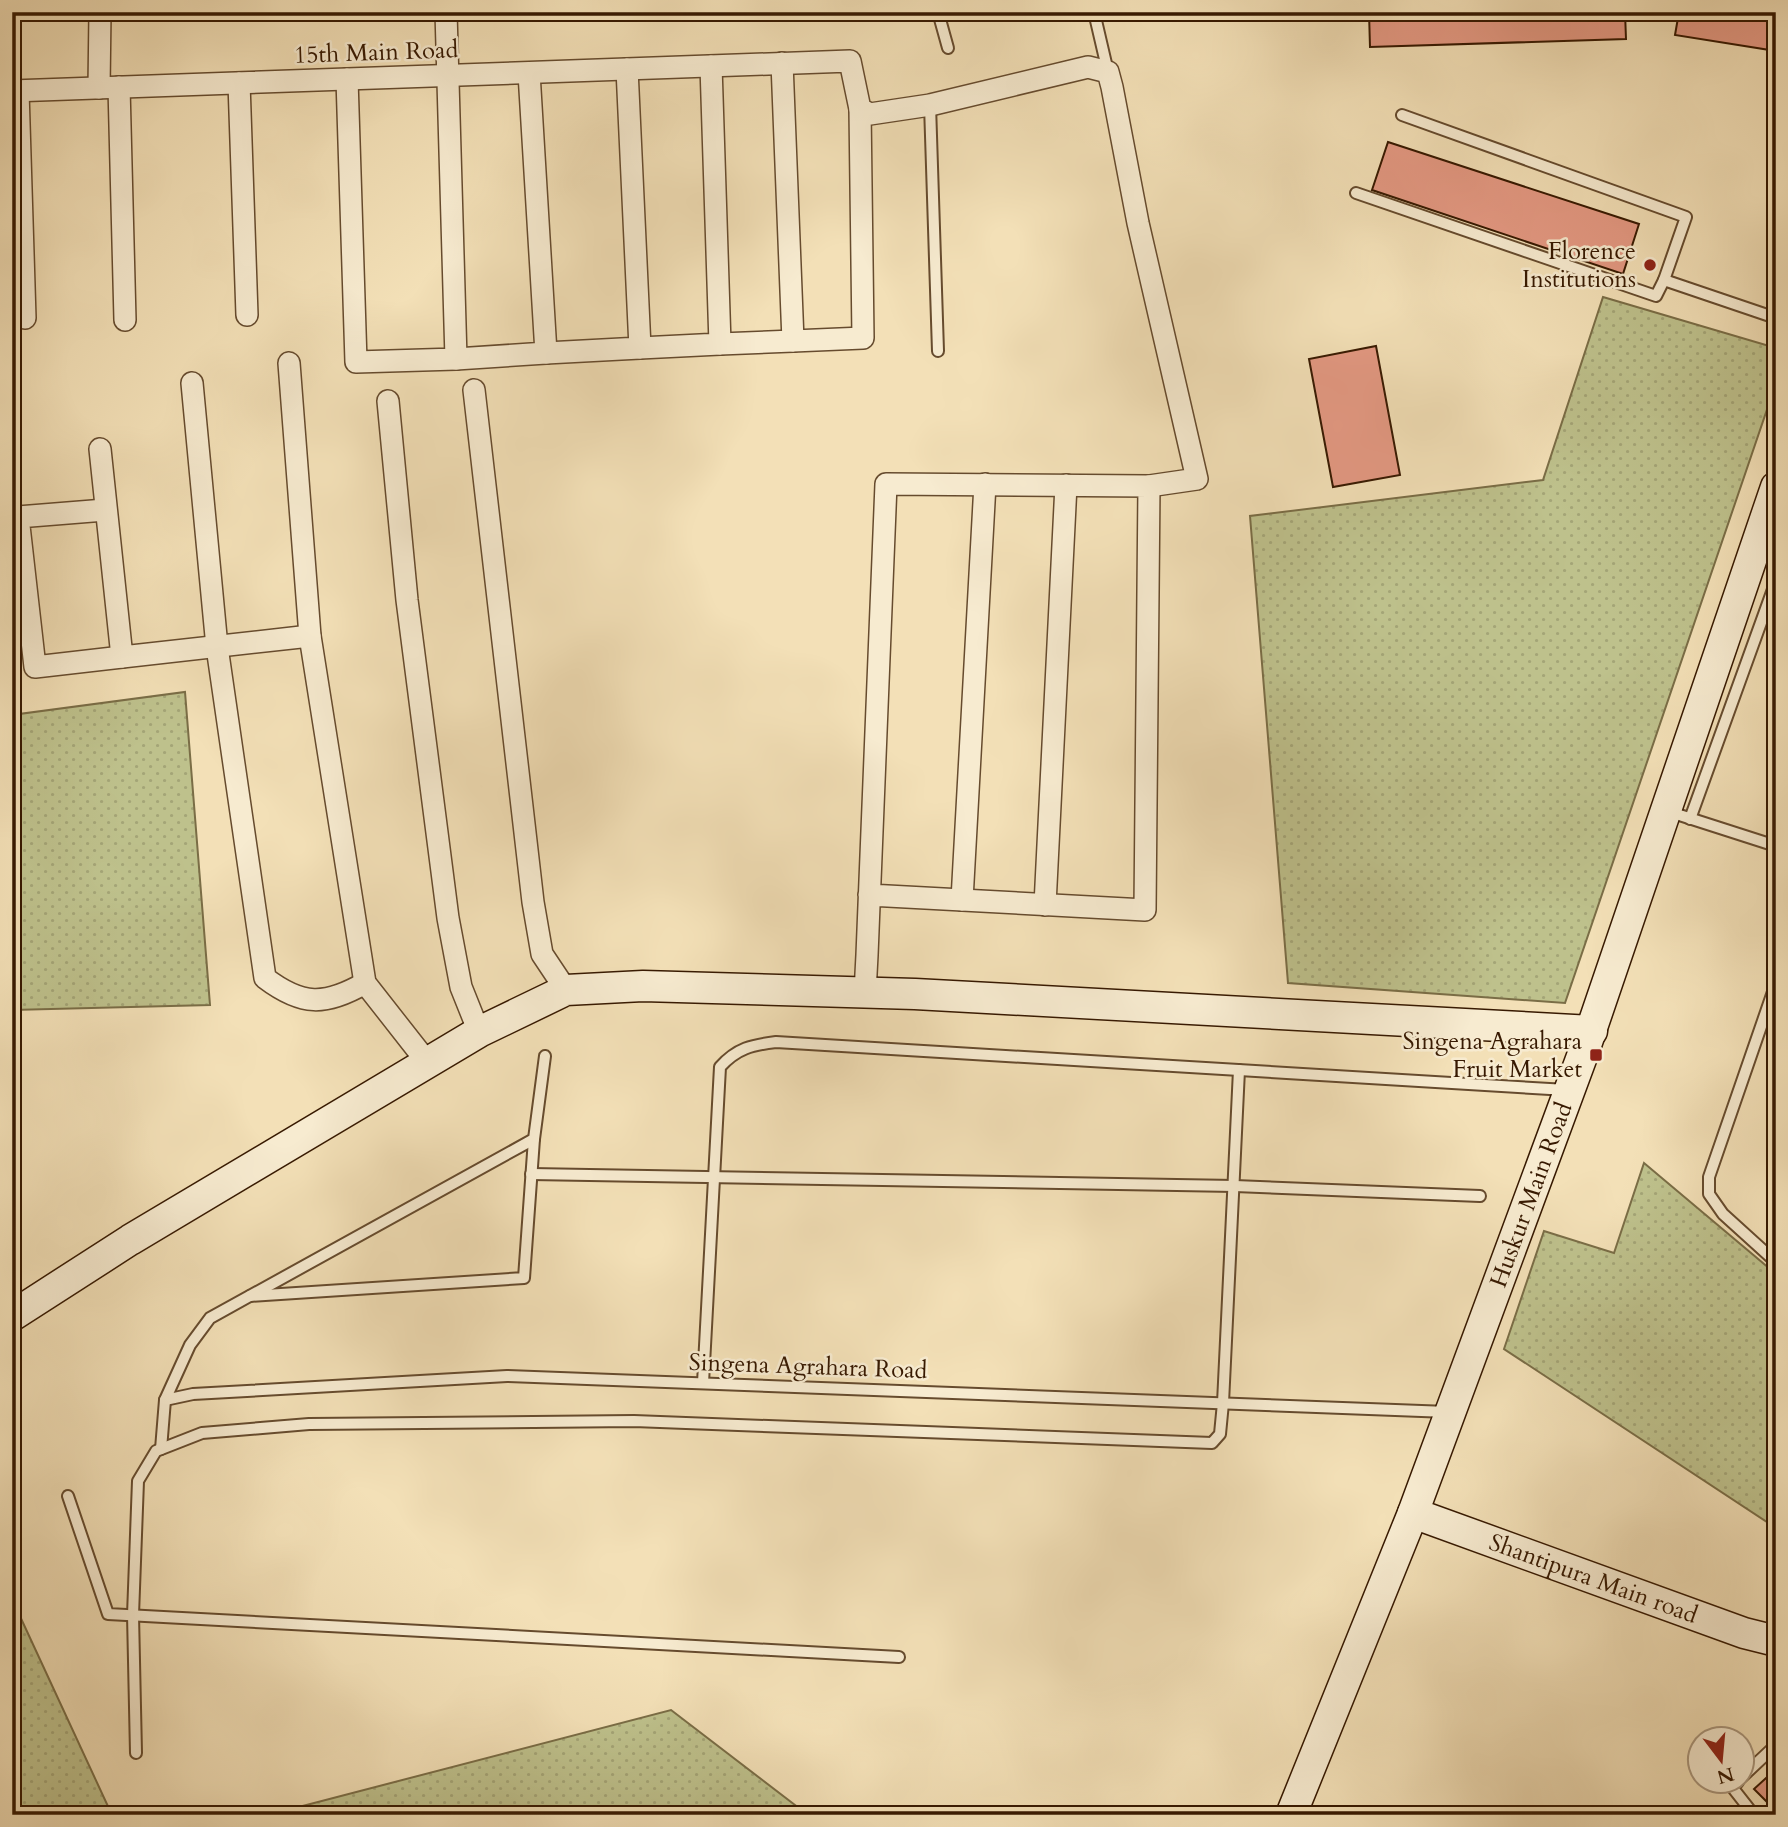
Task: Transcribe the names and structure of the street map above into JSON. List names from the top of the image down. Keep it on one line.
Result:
{"streets":{"street":["15th Main Road","Huskur Main Road","Shantipura Main road"],"lane":["Singena Agrahara Road"]},"crossings":[["Huskur Main Road","Singena Agrahara Road"],["Huskur Main Road","Shantipura Main road"]],"places":{"other":["Florence Institutions"],"transit":["Singena Agrahara Fruit Market"]},"north":"bottom"}
